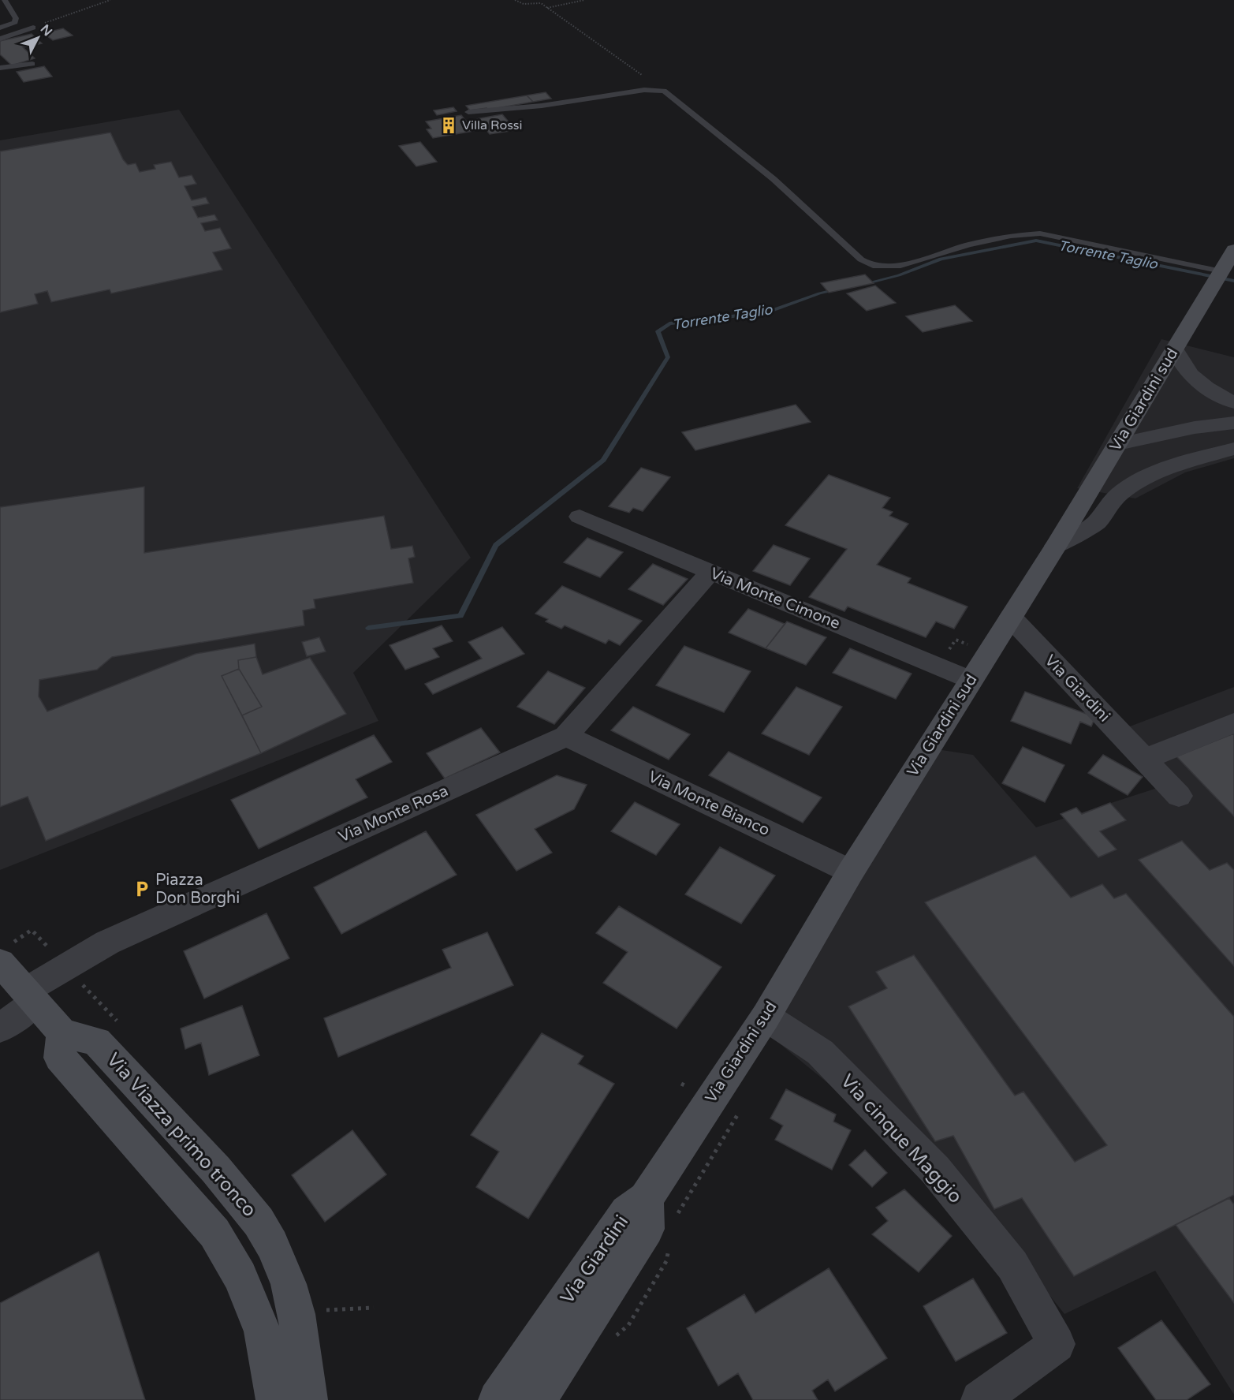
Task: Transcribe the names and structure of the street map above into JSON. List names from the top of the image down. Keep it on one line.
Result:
{"streets":{"main road":["Via Giardini sud","Via Giardini","Via Viazza primo tronco"],"street":["Via Monte Cimone","Via Monte Bianco","Via Monte Rosa","Via cinque Maggio"]},"crossings":[["Via Giardini sud","Via Monte Cimone"],["Via Giardini sud","Via Giardini"],["Via Giardini sud","Via Monte Bianco"],["Via Giardini sud","Via cinque Maggio"],["Via Monte Cimone","Via Monte Rosa"],["Via Monte Bianco","Via Monte Rosa"]],"water":["Torrente Taglio"],"places":{"building":["Villa Rossi"],"parking":["Piazza Don Borghi"]},"north":"top right"}
